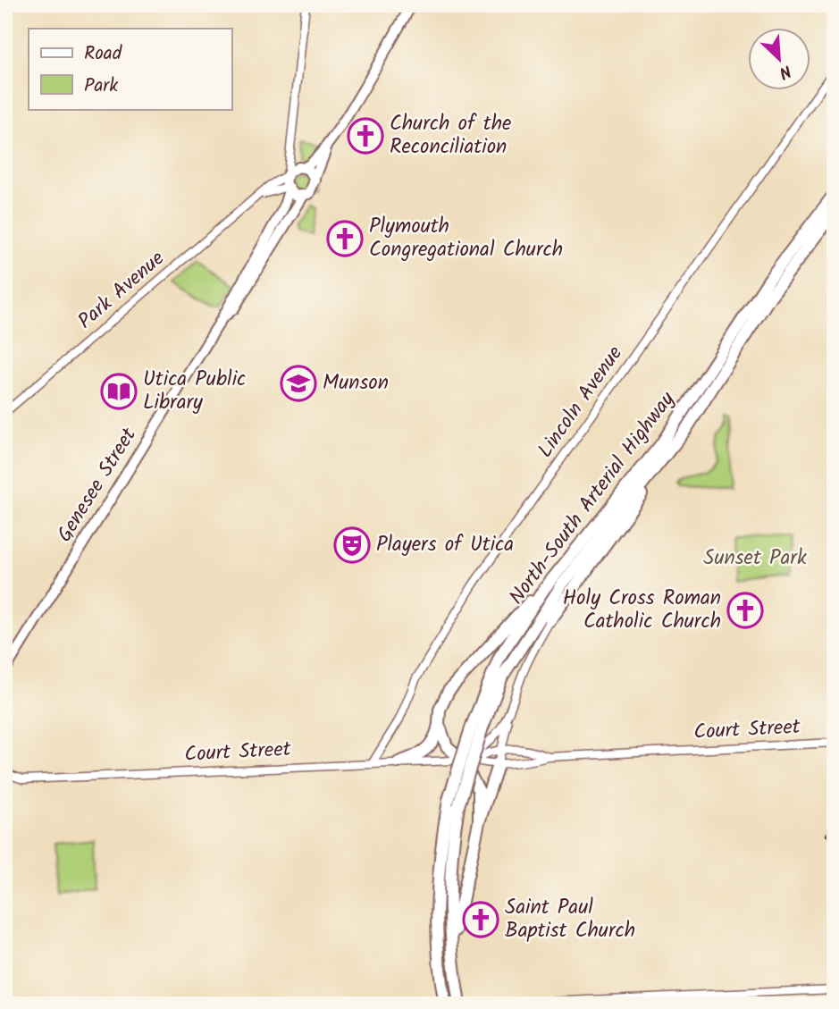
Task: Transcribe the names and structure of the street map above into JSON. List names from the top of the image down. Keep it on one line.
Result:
{"streets":{"highway":["North-South Arterial Highway"],"main road":["Genesee Street"],"street":["Park Avenue","Lincoln Avenue","Court Street"]},"crossings":[["Park Avenue","Genesee Street"],["Lincoln Avenue","Court Street"]],"parks":["Sunset Park"],"places":{"church":["Church of the Reconciliation","Plymouth Congregational Church","Holy Cross Roman Catholic Church","Saint Paul Baptist Church"],"school or university":["Munson"],"library":["Utica Public Library"],"theatre":["Players of Utica"]},"legend":["Road","Park"],"north":"bottom right"}
